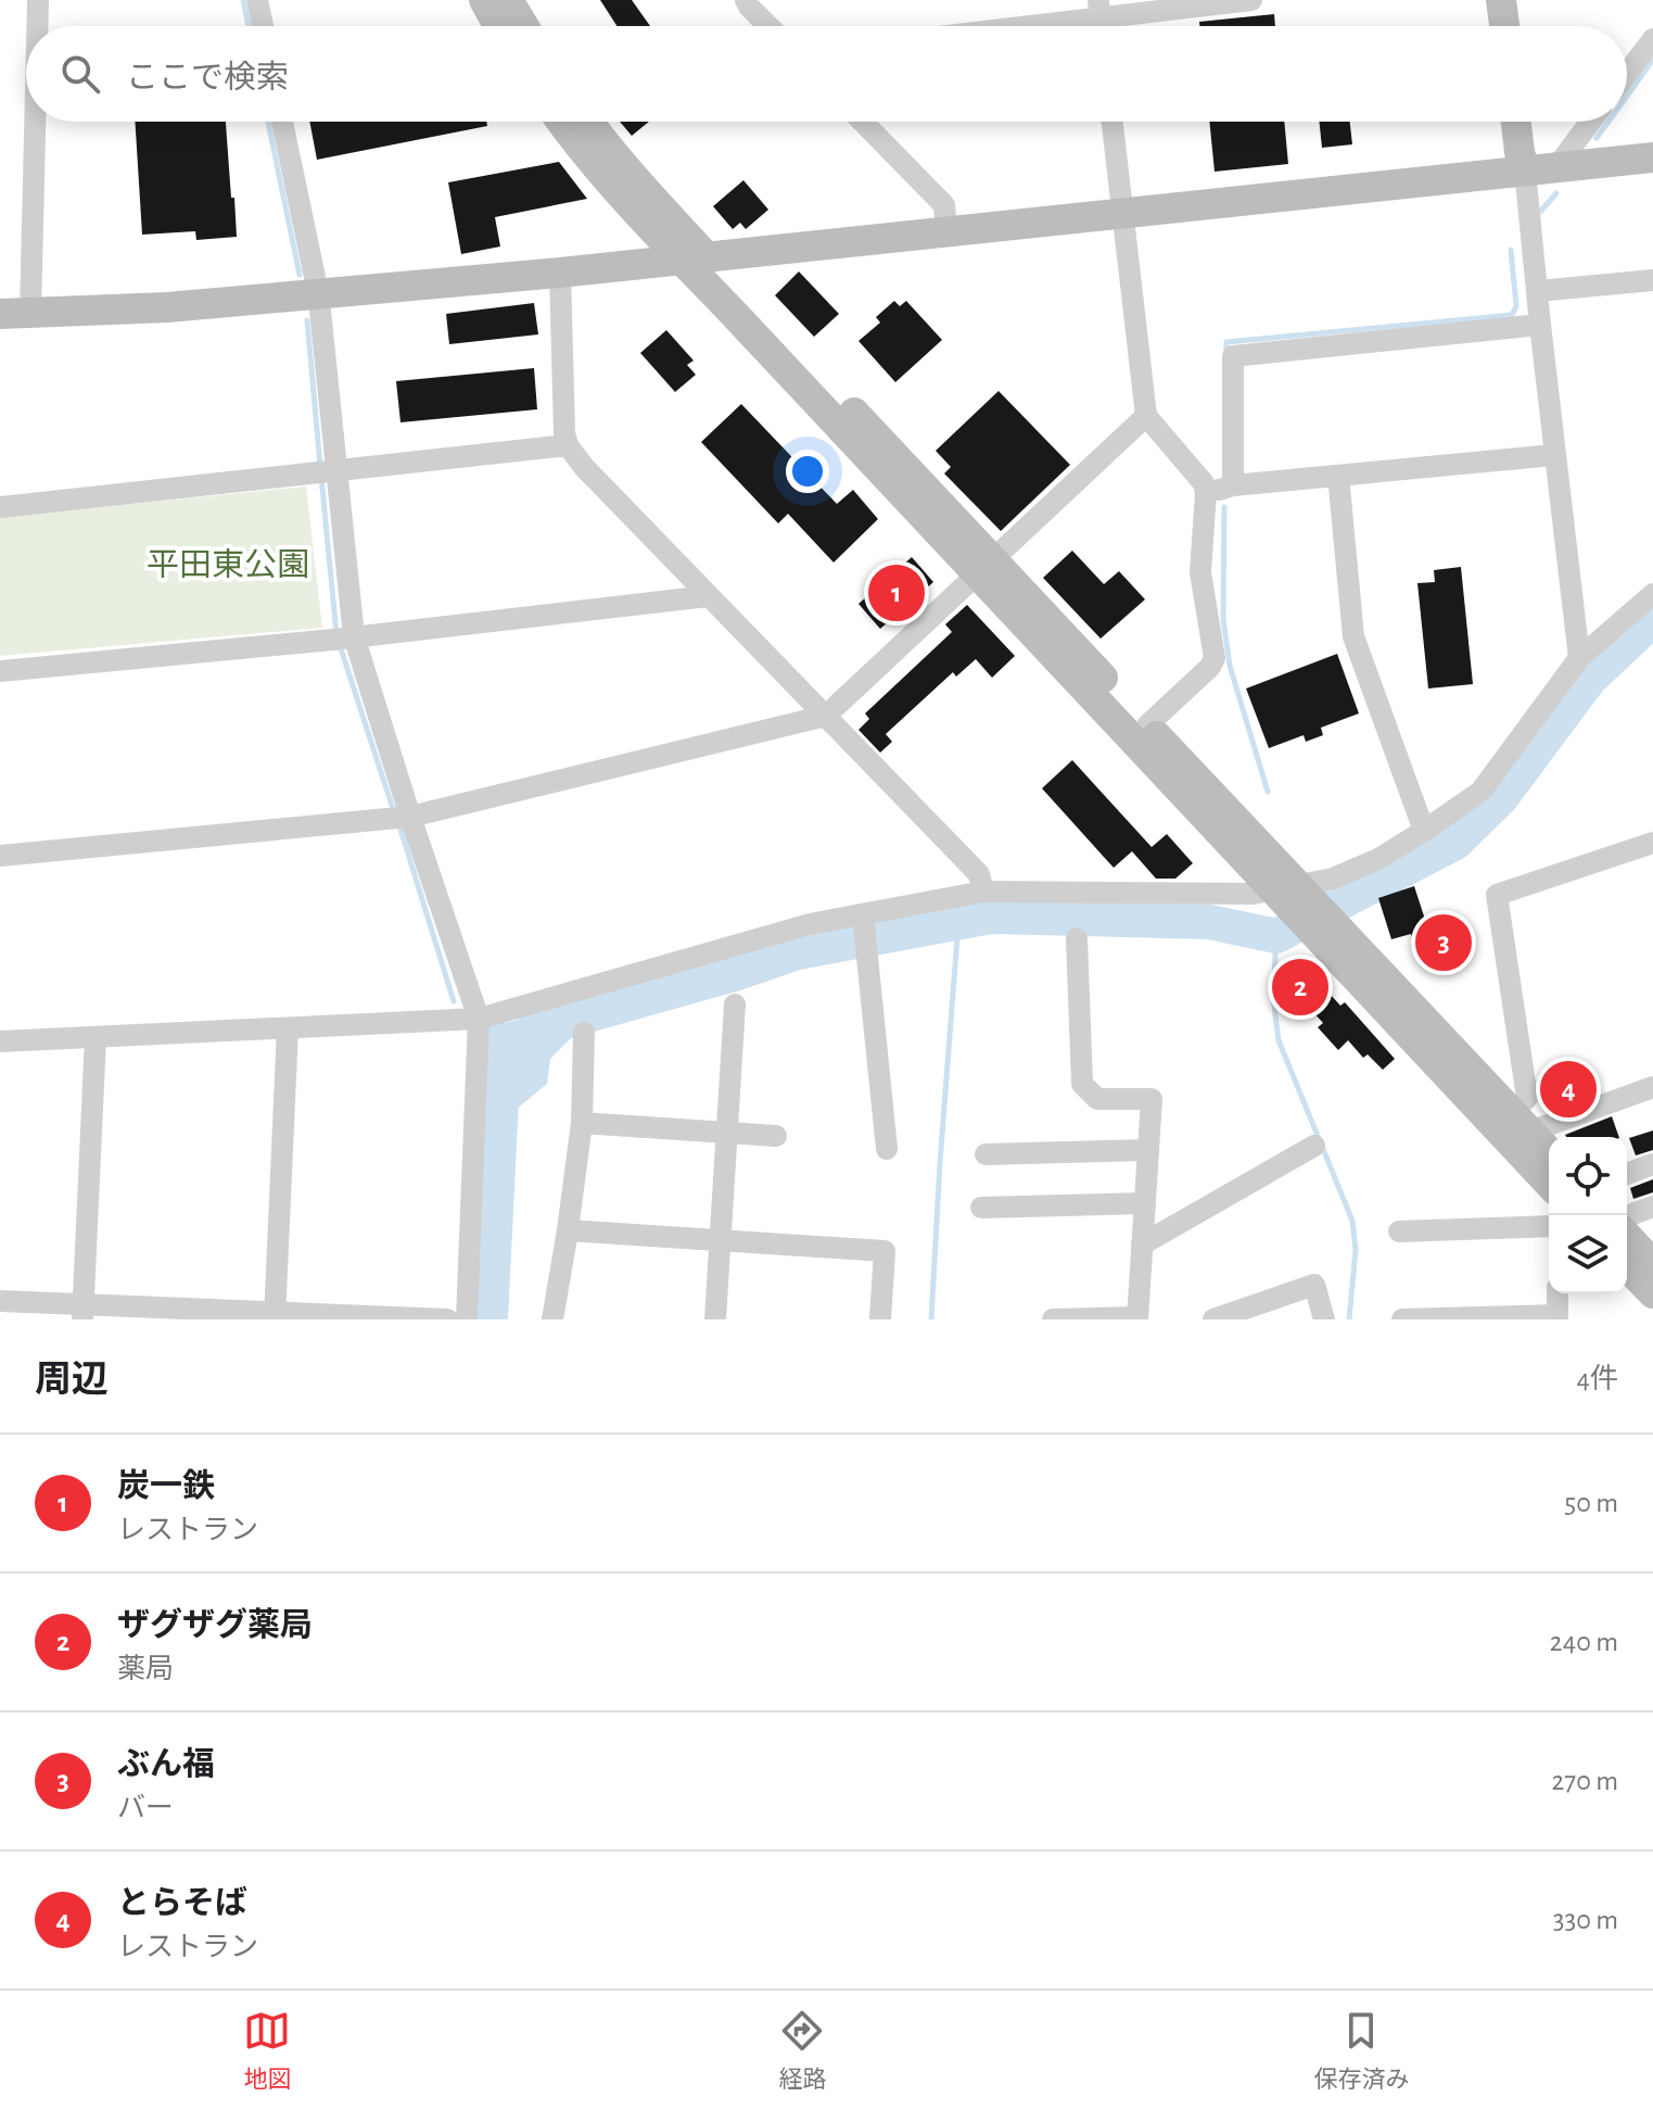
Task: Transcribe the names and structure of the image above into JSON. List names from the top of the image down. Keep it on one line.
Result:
{"parks":["平田東公園"],"page":{"search":"ここで検索","pins":["1","3","2","4"],"heading":["周辺","4件"],"list":[{"mark":"1","name":"炭一鉄","note":"レストラン","value":"50 m"},{"mark":"2","name":"ザグザグ薬局","note":"薬局","value":"240 m"},{"mark":"3","name":"ぶん福","note":"バー","value":"270 m"},{"mark":"4","name":"とらそば","note":"レストラン","value":"330 m"}],"nav":["地図","経路","保存済み"]}}
